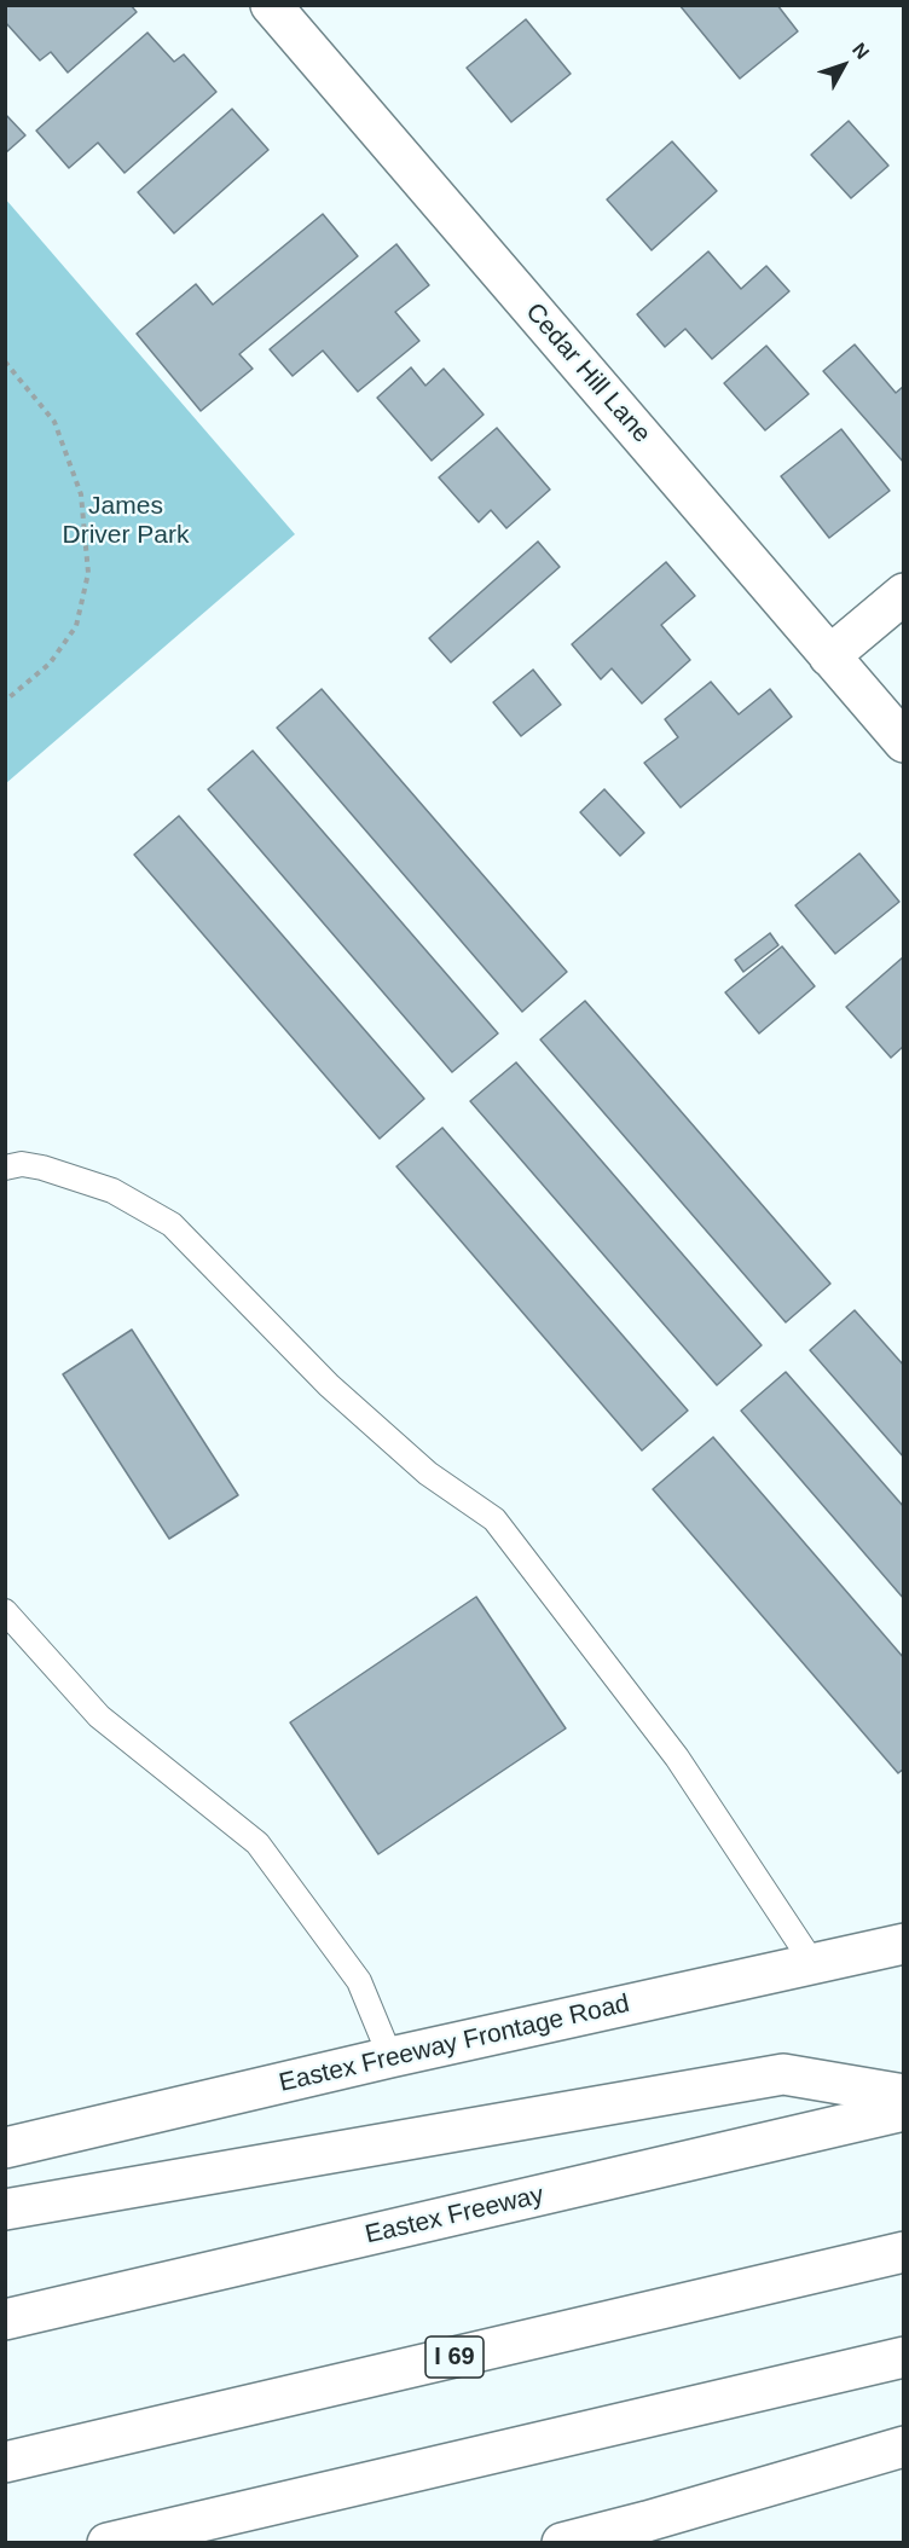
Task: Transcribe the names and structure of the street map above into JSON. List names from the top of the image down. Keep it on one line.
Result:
{"streets":{"main road":["Cedar Hill Lane","Eastex Freeway Frontage Road","Eastex Freeway","I 69"]},"parks":["James Driver Park"],"north":"top right"}
